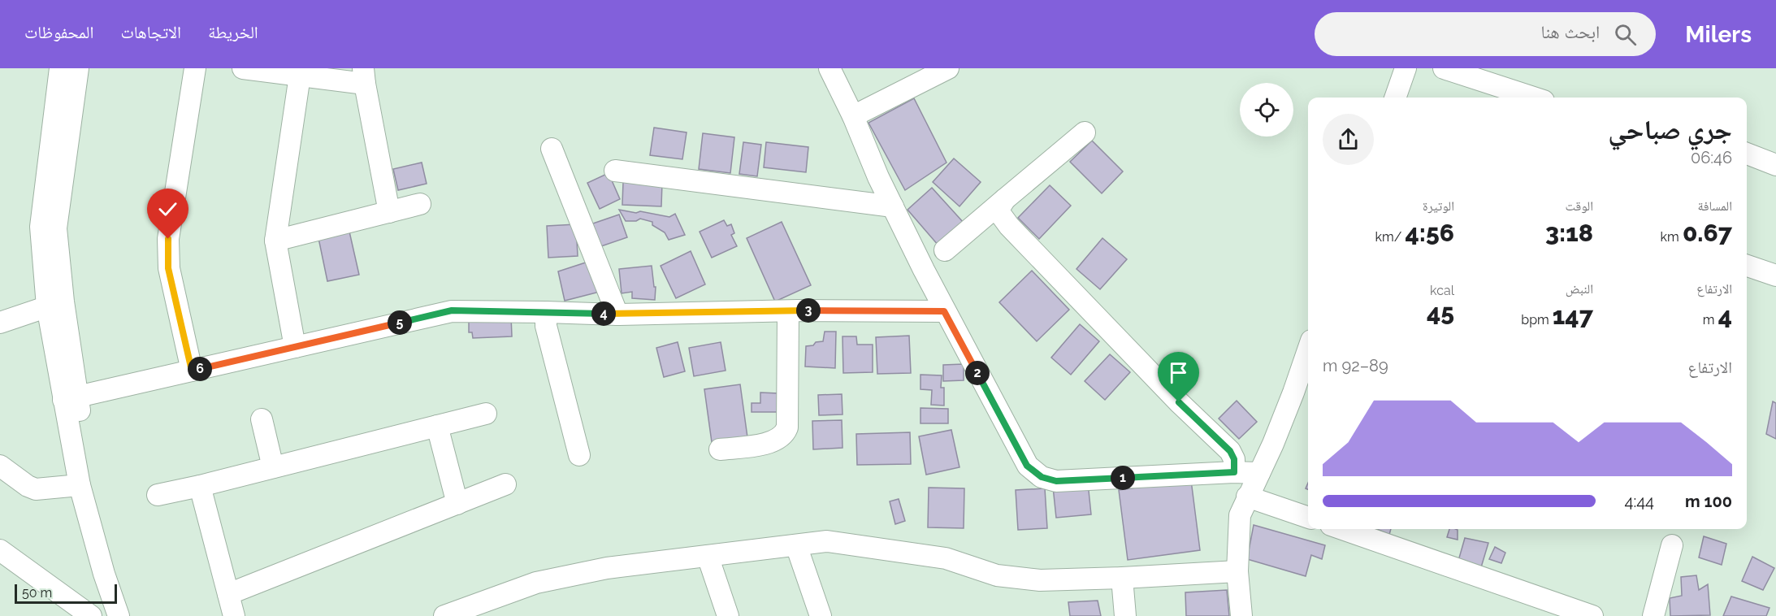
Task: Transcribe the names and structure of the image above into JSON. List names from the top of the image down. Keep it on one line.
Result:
{"scale_bar":"50 m","page":{"header":"Milers","search":"ابحث هنا","nav":["الخريطة","الاتجاهات","المحفوظات"],"heading":["جري صباحي","06:46"],"stats":[["المسافة","0.67 km"],["الوقت","3:18"],["الوتيرة","4:56 /km"],["الارتفاع","4 m"],["النبض","147 bpm"],["kcal","45"]],"pins":["3","4","5","6","2","1"],"chart":["الارتفاع","89–92 m"],"list":[{"name":"100 m","note":"4:44"}],"scale":"50 m"}}
